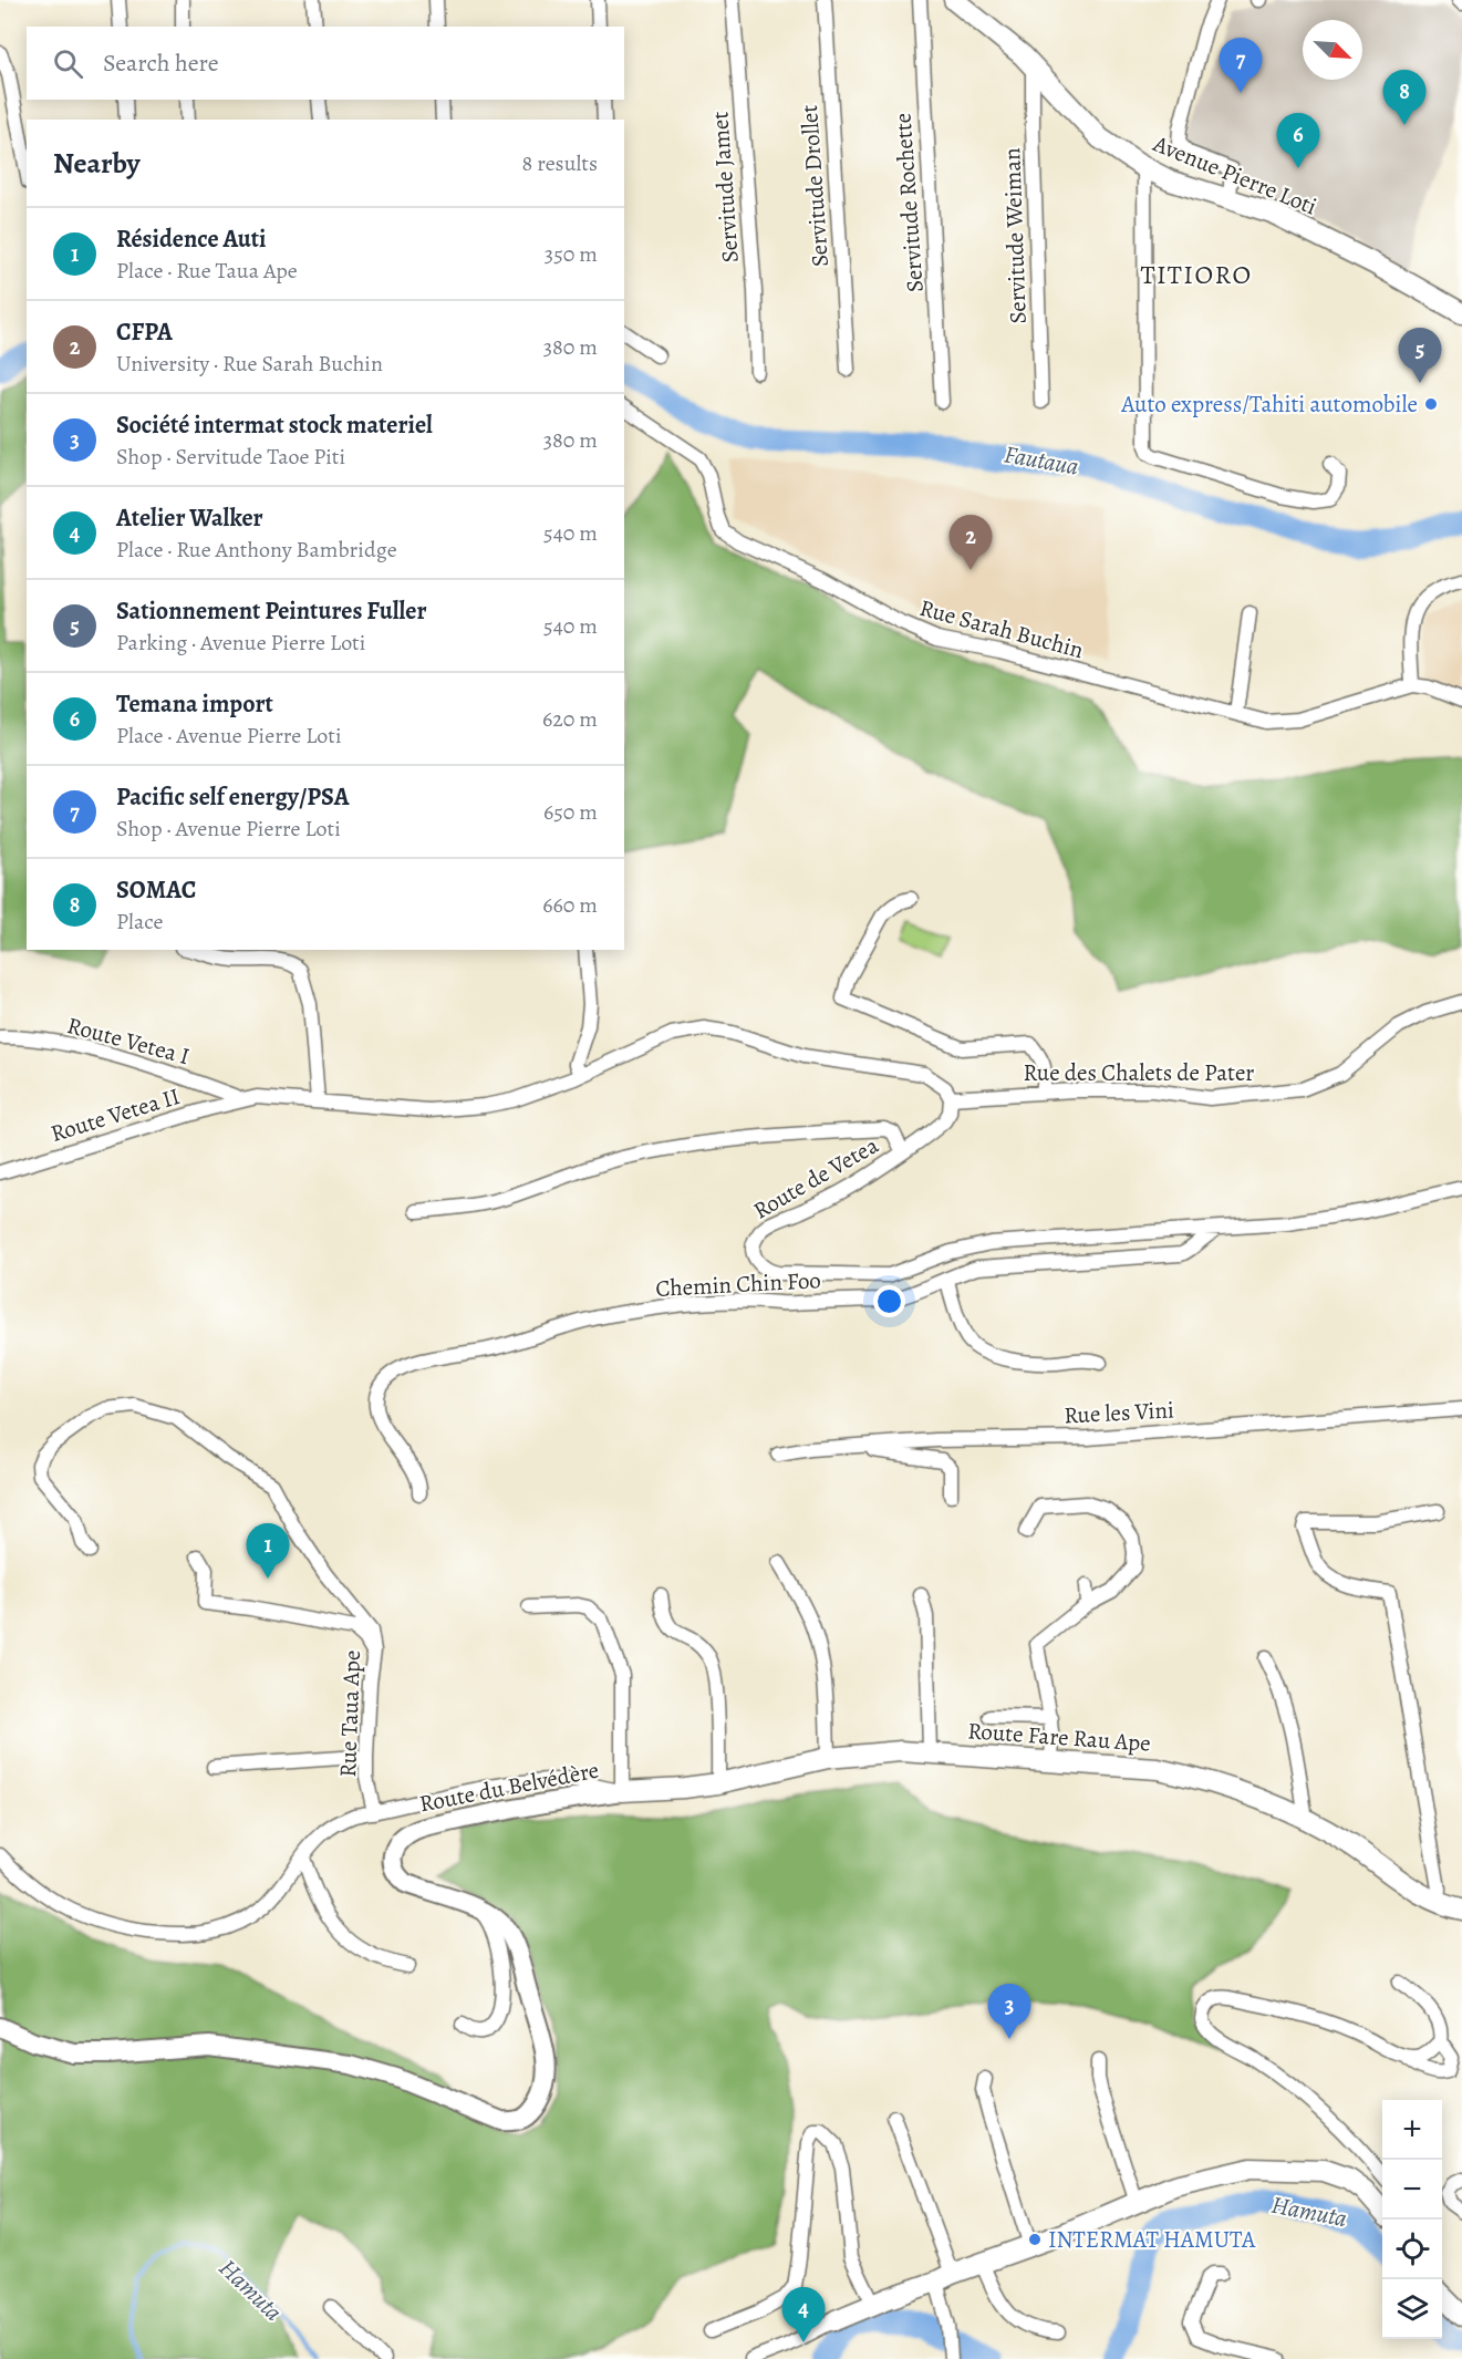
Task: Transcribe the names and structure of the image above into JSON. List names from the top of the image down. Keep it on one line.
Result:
{"streets":{"main road":["Avenue Pierre Loti","Route Fare Rau Ape"],"street":["Servitude Drollet","Servitude Jamet","Servitude Rochette","Servitude Weiman","Rue Sarah Buchin","Route Vetea I","Rue des Chalets de Pater","Route Vetea II","Route de Vetea","Chemin Chin Foo","Rue les Vini","Rue Taua Ape","Route du Belvédère"]},"crossings":[["Avenue Pierre Loti","Servitude Weiman"],["Route Vetea I","Route Vetea II"],["Rue des Chalets de Pater","Route de Vetea"],["Route de Vetea","Chemin Chin Foo"],["Route Fare Rau Ape","Route du Belvédère"]],"districts":["TITIORO"],"water":["Fautaua","Hamuta"],"places":["Auto express/Tahiti automobile","INTERMAT HAMUTA"],"north":"bottom right","page":{"search":"Search here","pins":["7","8","6","5","2","1","3","4"],"heading":["Nearby","8 results"],"list":[{"mark":"1","name":"Résidence Auti","note":"Place · Rue Taua Ape","value":"350 m"},{"mark":"2","name":"CFPA","note":"University · Rue Sarah Buchin","value":"380 m"},{"mark":"3","name":"Société intermat stock materiel","note":"Shop · Servitude Taoe Piti","value":"380 m"},{"mark":"4","name":"Atelier Walker","note":"Place · Rue Anthony Bambridge","value":"540 m"},{"mark":"5","name":"Sationnement Peintures Fuller","note":"Parking · Avenue Pierre Loti","value":"540 m"},{"mark":"6","name":"Temana import","note":"Place · Avenue Pierre Loti","value":"620 m"},{"mark":"7","name":"Pacific self energy/PSA","note":"Shop · Avenue Pierre Loti","value":"650 m"},{"mark":"8","name":"SOMAC","note":"Place","value":"660 m"}],"map_buttons":["+","−"]}}
